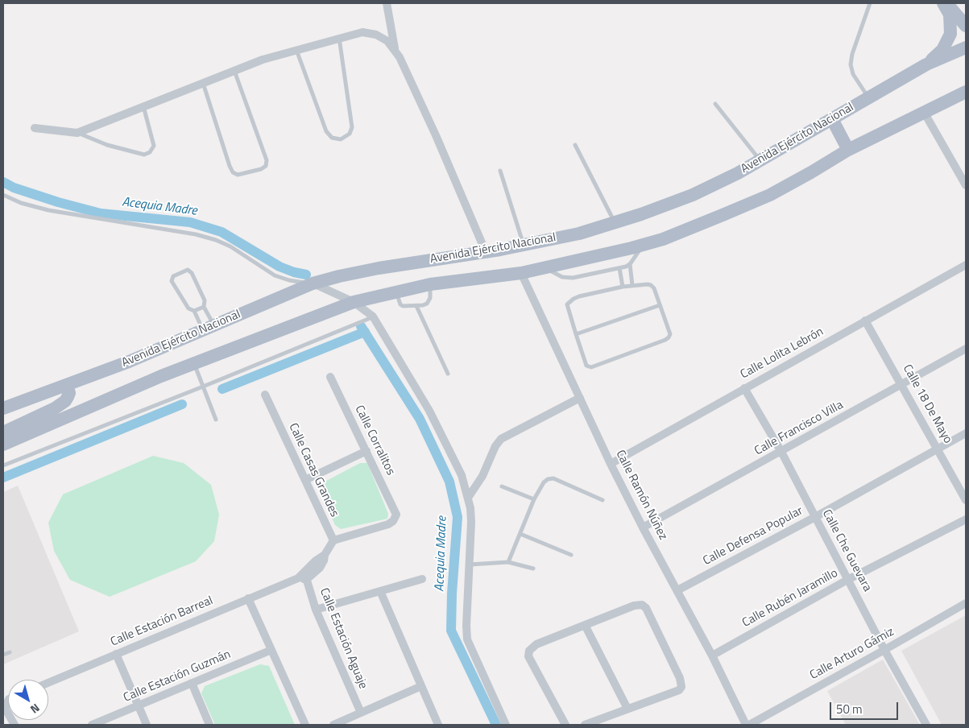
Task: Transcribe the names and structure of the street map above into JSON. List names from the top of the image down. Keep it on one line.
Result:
{"streets":{"main road":["Avenida Ejército Nacional"],"street":["Calle Lolita Lebrón","Calle 18 De Mayo","Calle Francisco Villa","Calle Corralitos","Calle Casas Grandes","Calle Ramón Núñez","Calle Defensa Popular","Calle Che Guevara","Calle Rubén Jaramillo","Calle Estación Barreal","Calle Estación Aguaje","Calle Arturo Gámiz","Calle Estación Guzmán"]},"crossings":[["Avenida Ejército Nacional","Calle Ramón Núñez"],["Calle Lolita Lebrón","Calle 18 De Mayo"],["Calle Lolita Lebrón","Calle Ramón Núñez"],["Calle Lolita Lebrón","Calle Che Guevara"],["Calle 18 De Mayo","Calle Francisco Villa"],["Calle 18 De Mayo","Calle Defensa Popular"],["Calle Francisco Villa","Calle Ramón Núñez"],["Calle Francisco Villa","Calle Che Guevara"],["Calle Corralitos","Calle Casas Grandes"],["Calle Ramón Núñez","Calle Defensa Popular"],["Calle Ramón Núñez","Calle Rubén Jaramillo"],["Calle Defensa Popular","Calle Che Guevara"],["Calle Che Guevara","Calle Rubén Jaramillo"],["Calle Che Guevara","Calle Arturo Gámiz"],["Calle Estación Barreal","Calle Estación Aguaje"]],"water":["Acequia Madre"],"scale_bar":"50 m","north":"bottom right"}
